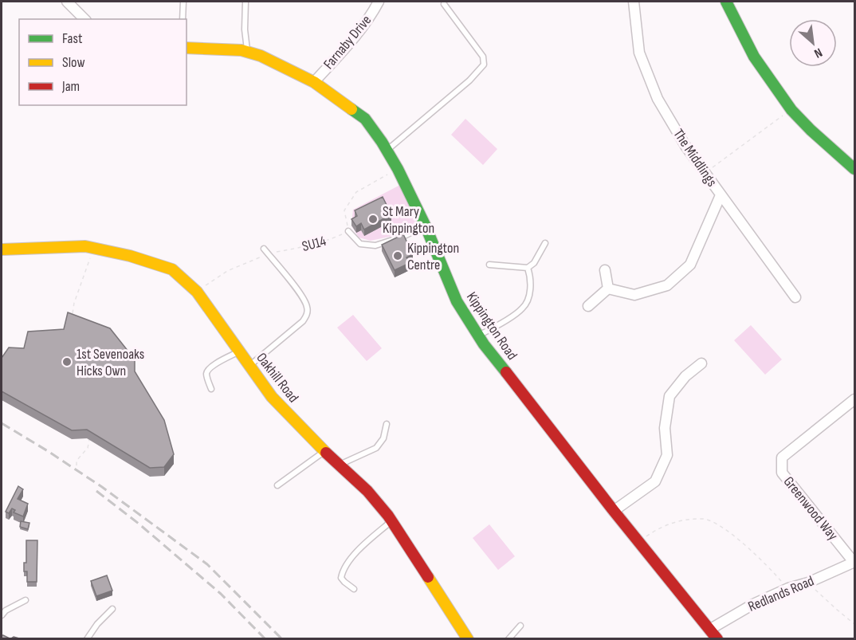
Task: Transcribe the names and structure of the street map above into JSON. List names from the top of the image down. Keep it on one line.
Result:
{"streets":{"street":["Farnaby Drive","The Middlings","Kippington Road","Oakhill Road","Greenwood Way","Redlands Road"],"path":["SU14"]},"crossings":[["Farnaby Drive","Kippington Road"],["SU14","Oakhill Road"],["Kippington Road","Redlands Road"],["Greenwood Way","Redlands Road"]],"places":["St Mary Kippington","Kippington Centre","1st Sevenoaks Hicks Own"],"legend":["Fast","Slow","Jam"],"north":"bottom right"}
